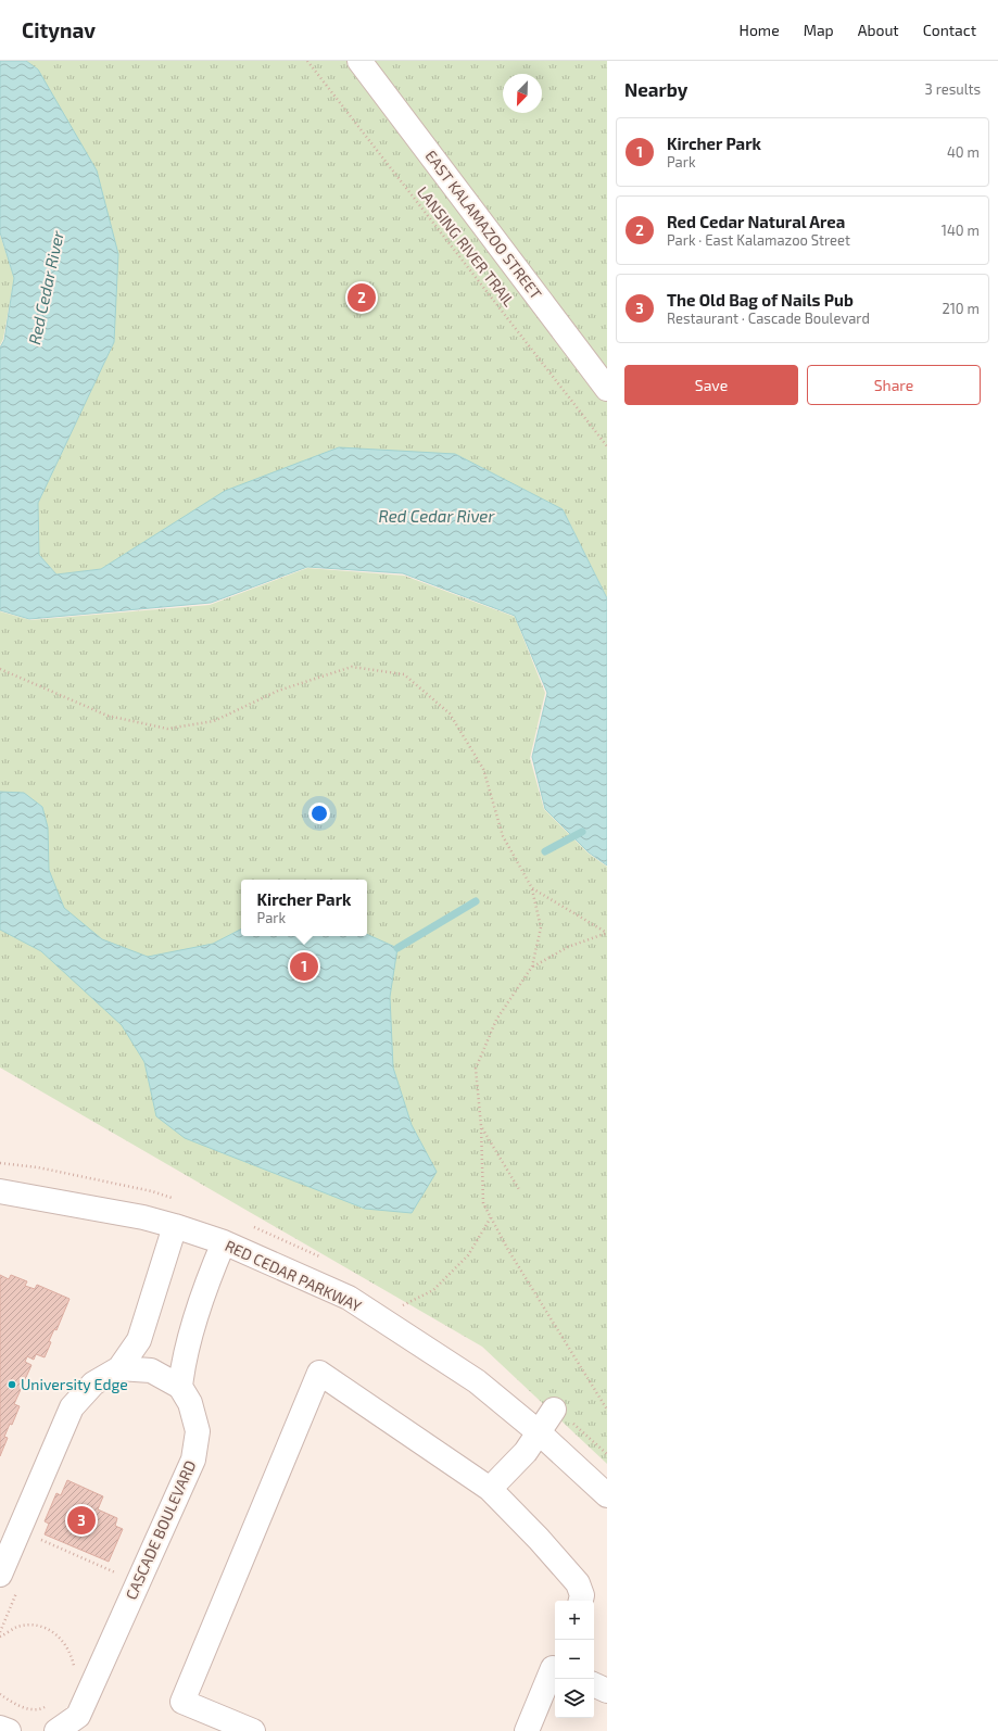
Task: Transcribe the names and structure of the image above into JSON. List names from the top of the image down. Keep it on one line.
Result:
{"streets":{"street":["EAST KALAMAZOO STREET","RED CEDAR PARKWAY","CASCADE BOULEVARD"],"path":["LANSING RIVER TRAIL"]},"water":["Red Cedar River"],"places":["University Edge"],"north":"bottom left","page":{"header":"Citynav","nav":["Home","Map","About","Contact"],"heading":["Nearby","3 results"],"list":[{"mark":"1","name":"Kircher Park","note":"Park","value":"40 m"},{"mark":"2","name":"Red Cedar Natural Area","note":"Park · East Kalamazoo Street","value":"140 m"},{"mark":"3","name":"The Old Bag of Nails Pub","note":"Restaurant · Cascade Boulevard","value":"210 m"}],"pins":["2","1","3"],"buttons":["Save","Share"],"popup":["Kircher Park","Park"],"map_buttons":["+","−"]}}
